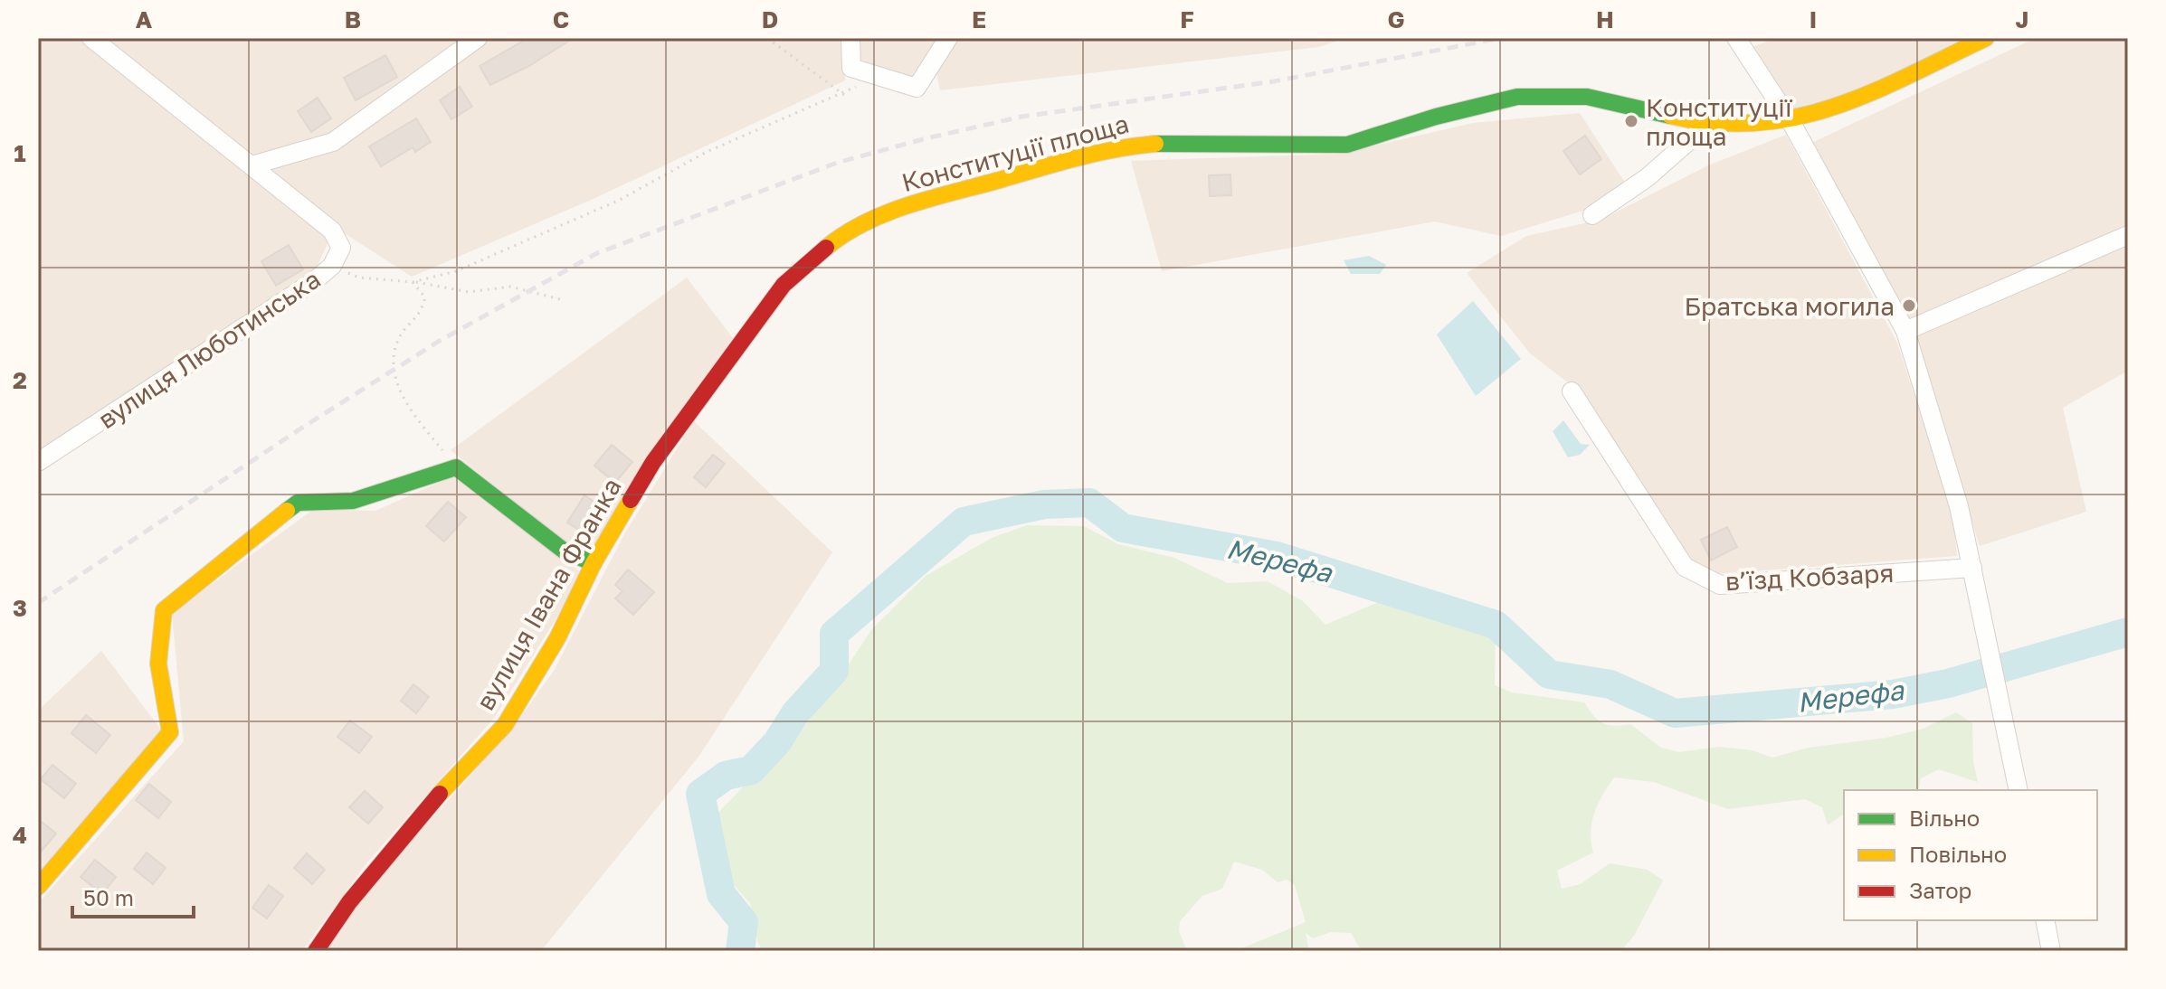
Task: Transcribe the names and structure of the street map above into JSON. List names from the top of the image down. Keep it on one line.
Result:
{"streets":{"street":["Конституції площа","вулиця Люботинська","в’їзд Кобзаря","вулиця Івана Франка"]},"crossings":[["Конституції площа","вулиця Івана Франка"]],"water":["Мерефа"],"places":["Конституції площа","Братська могила"],"legend":["Вільно","Повільно","Затор"],"scale_bar":"50 m","grid":{"columns":["A","B","C","D","E","F","G","H","I","J"],"rows":["1","2","3","4"]}}
